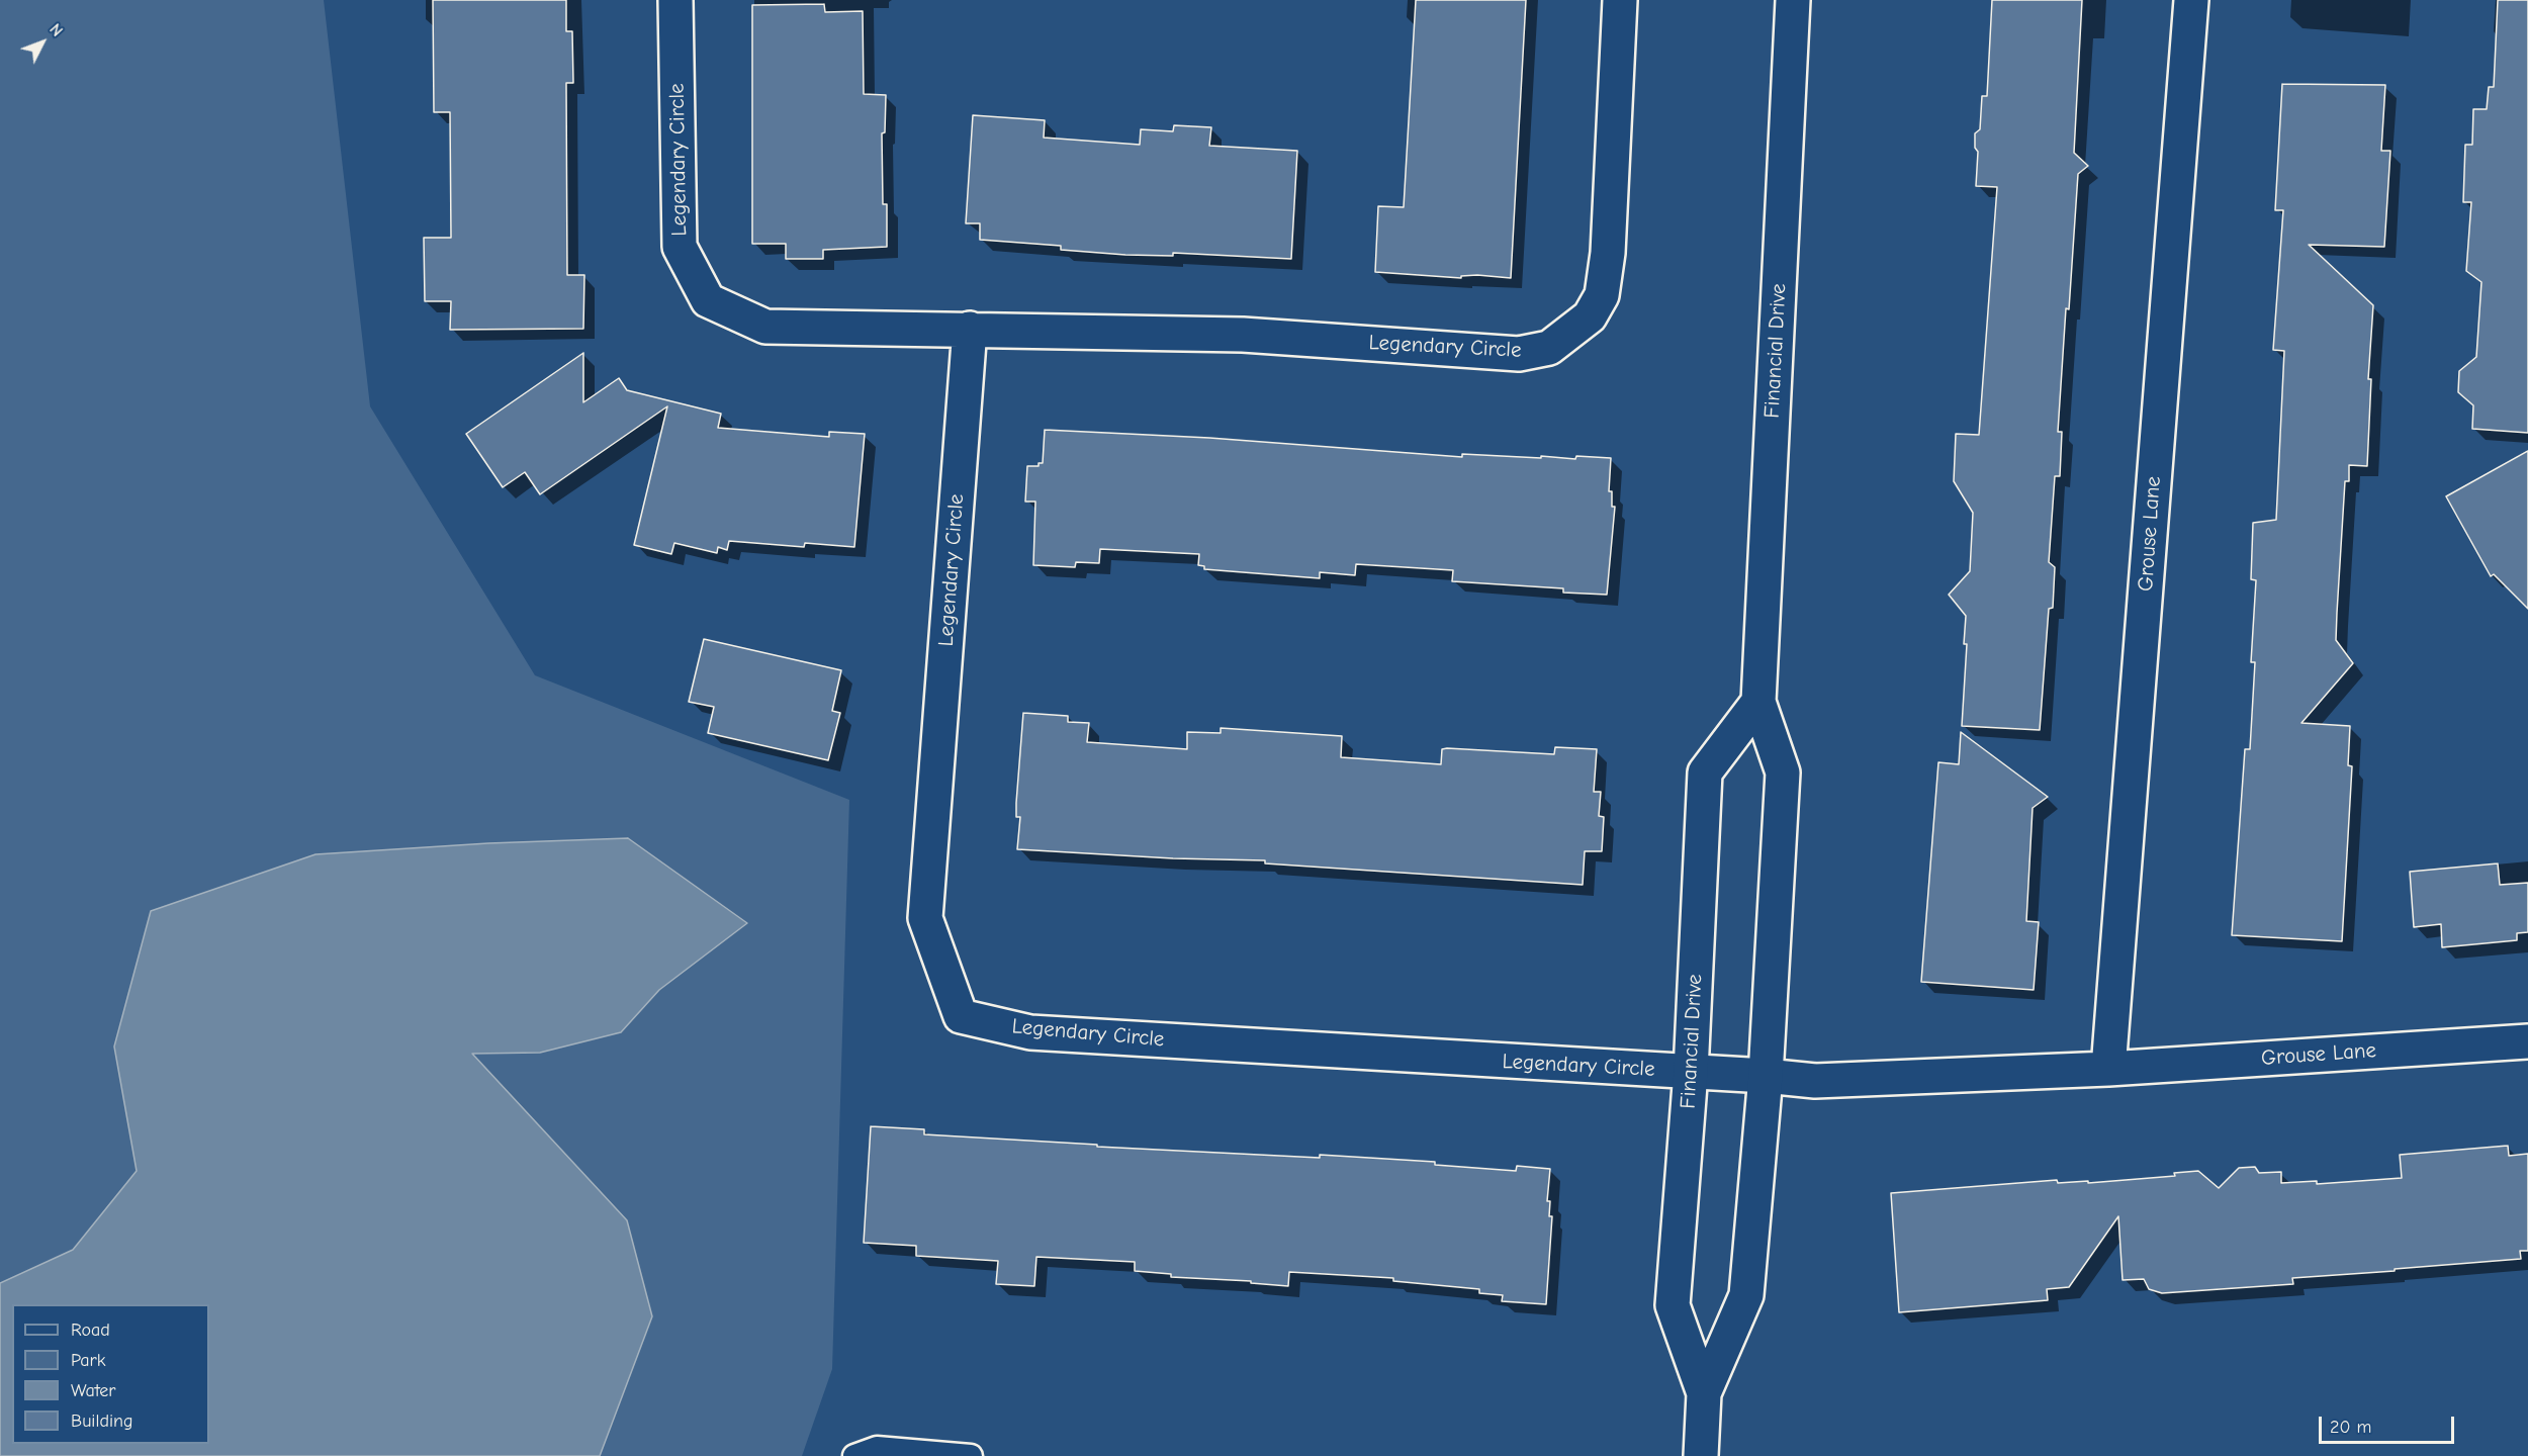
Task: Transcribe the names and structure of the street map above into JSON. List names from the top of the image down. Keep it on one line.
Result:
{"streets":{"street":["Legendary Circle","Financial Drive","Grouse Lane"]},"crossings":[["Legendary Circle","Financial Drive"],["Legendary Circle","Grouse Lane"],["Financial Drive","Grouse Lane"]],"legend":["Road","Park","Water","Building"],"scale_bar":"20 m","north":"top right"}
